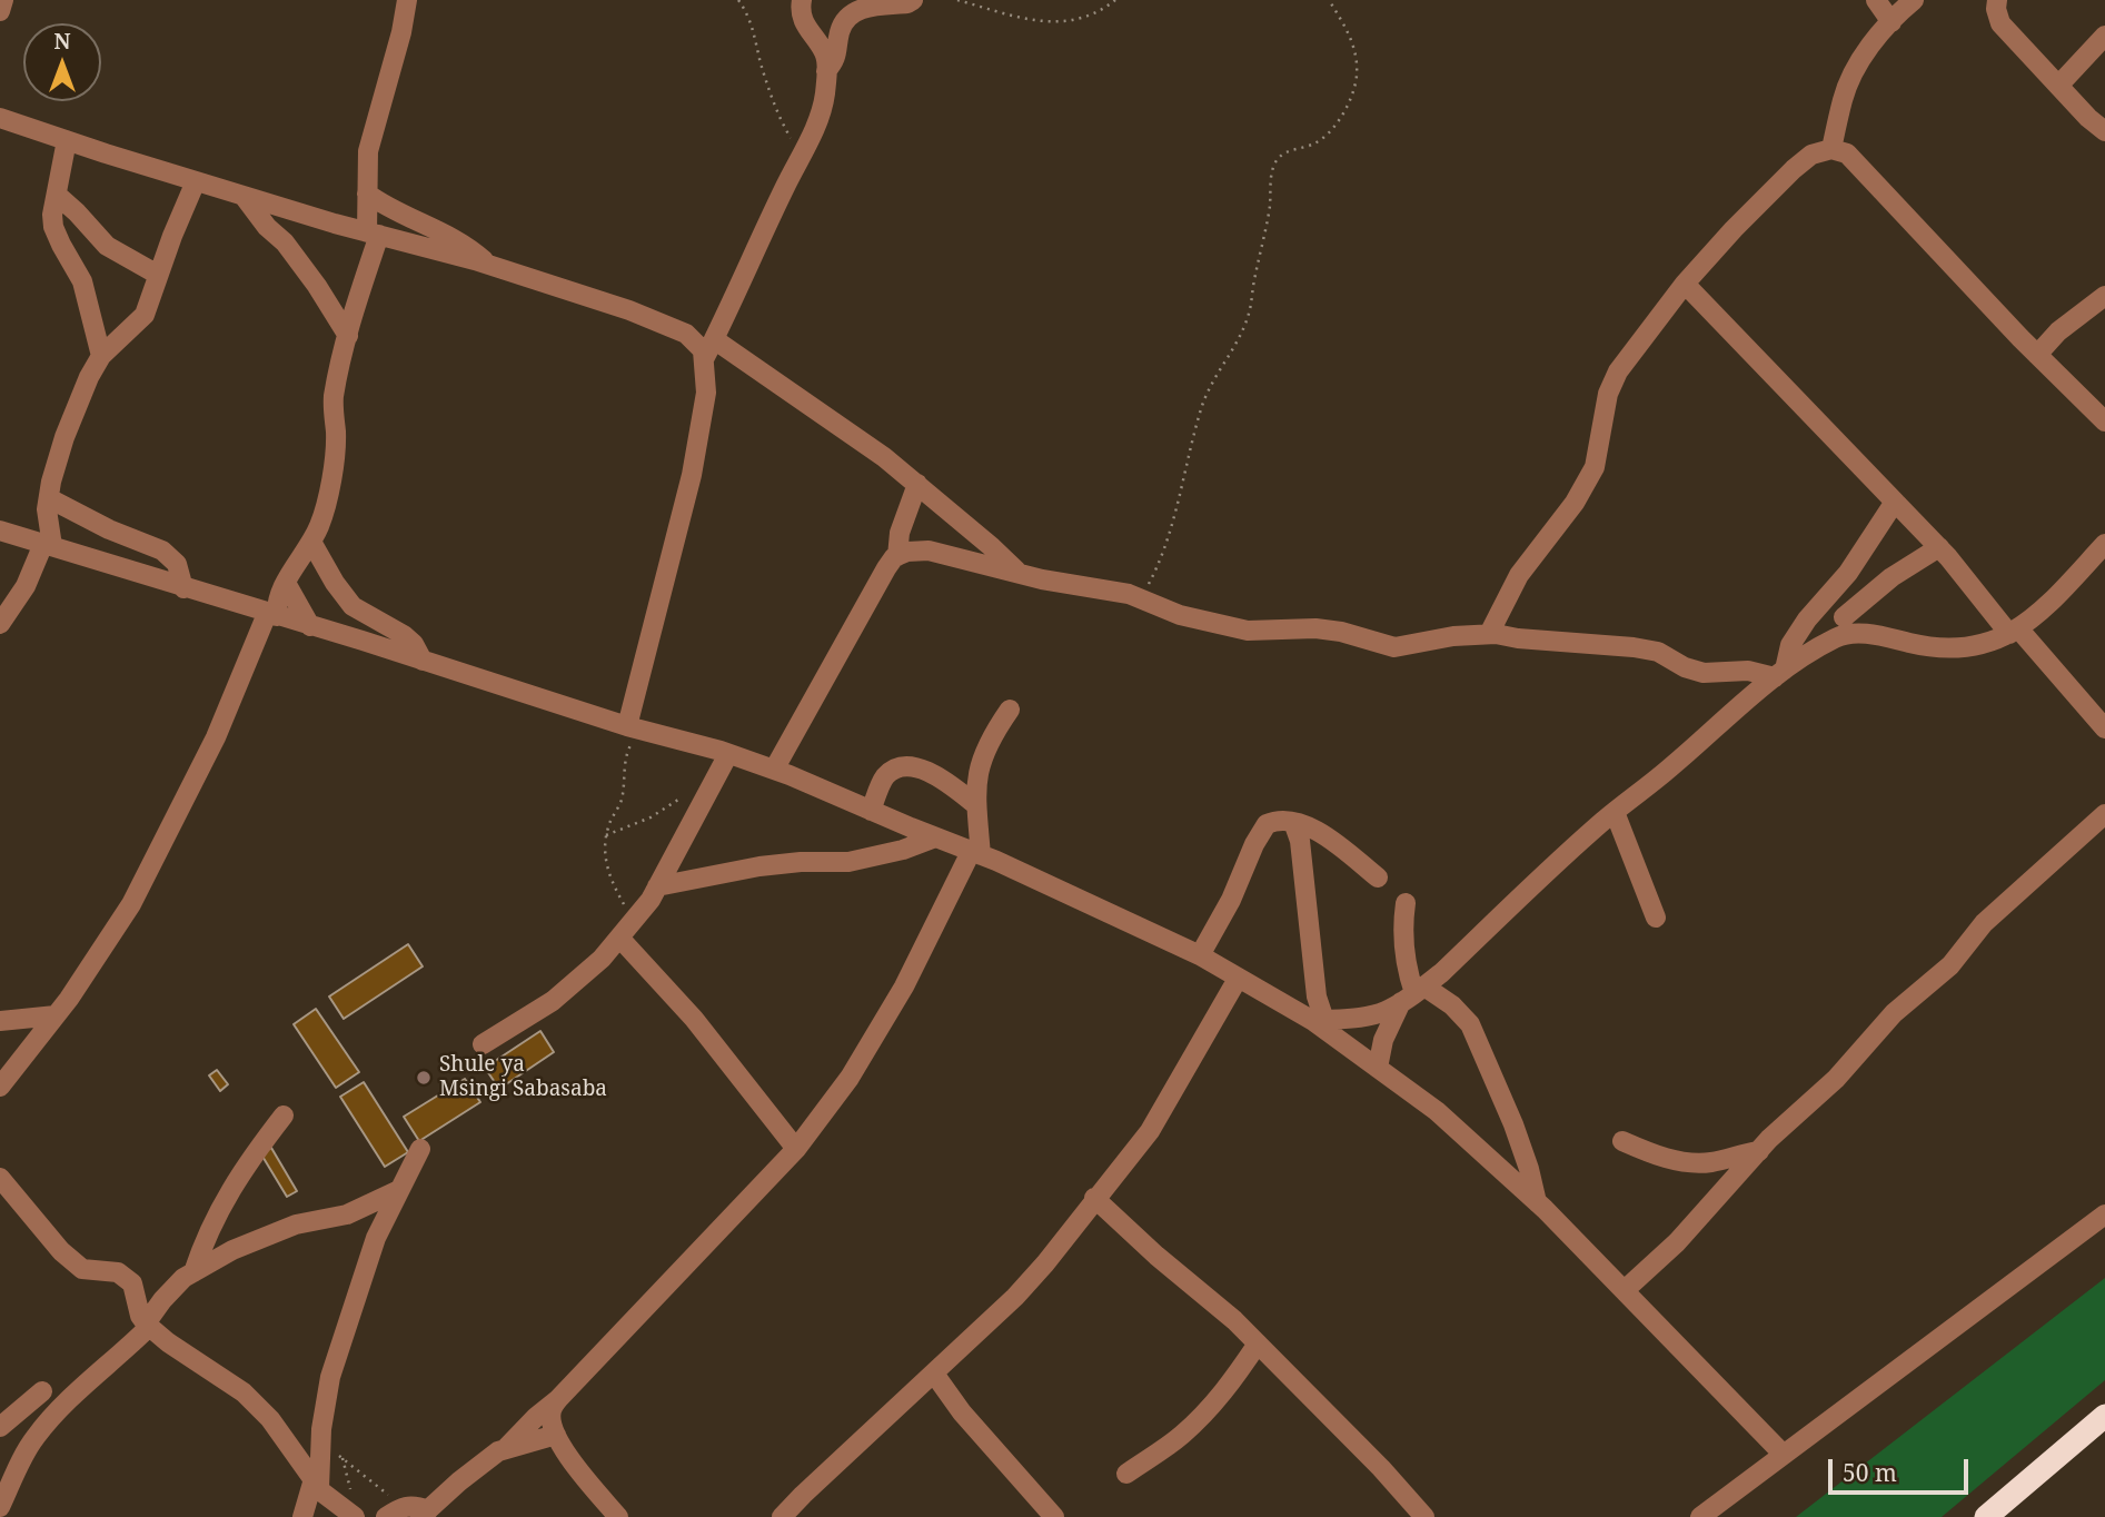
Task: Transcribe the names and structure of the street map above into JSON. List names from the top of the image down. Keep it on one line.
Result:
{"places":["Shule ya Msingi Sabasaba"],"scale_bar":"50 m","north":"top"}
